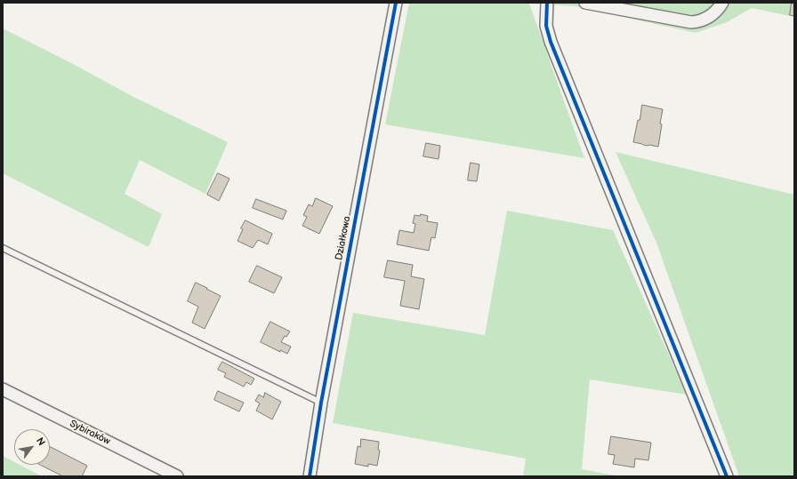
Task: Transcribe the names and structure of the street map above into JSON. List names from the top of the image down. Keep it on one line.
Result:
{"streets":{"street":["Działkowa","Sybiraków"]},"north":"top right"}
